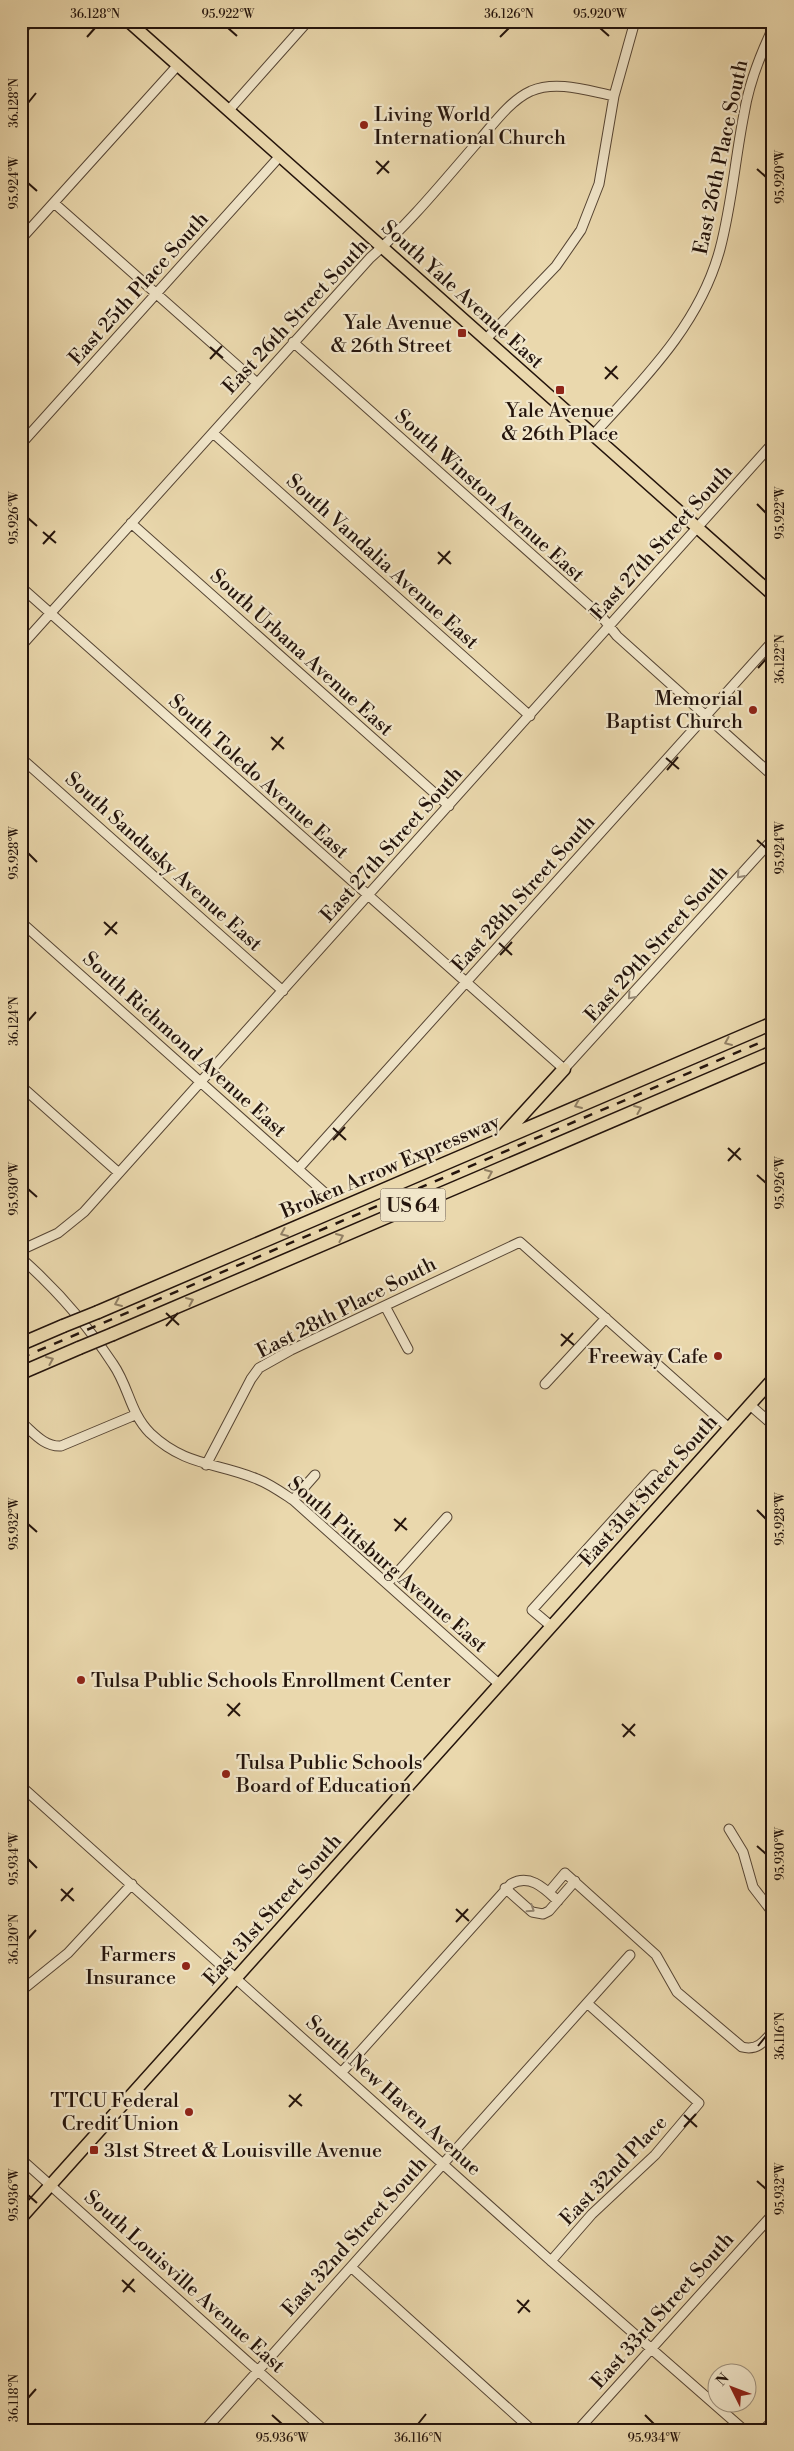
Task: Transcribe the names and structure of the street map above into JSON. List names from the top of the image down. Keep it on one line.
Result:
{"streets":{"highway":["Broken Arrow Expressway","US 64"],"main road":["South Yale Avenue East","East 31st Street South"],"street":["East 26th Place South","East 25th Place South","East 26th Street South","South Winston Avenue East","East 27th Street South","South Vandalia Avenue East","South Urbana Avenue East","South Toledo Avenue East","South Sandusky Avenue East","East 28th Street South","East 29th Street South","South Richmond Avenue East","East 28th Place South","South Pittsburg Avenue East","South New Haven Avenue","East 32nd Place","East 32nd Street South","South Louisville Avenue East","East 33rd Street South"]},"crossings":[["East 26th Place South","South Yale Avenue East"],["East 25th Place South","South Yale Avenue East"],["South Yale Avenue East","East 26th Street South"],["South Yale Avenue East","East 27th Street South"],["East 26th Street South","South Winston Avenue East"],["East 26th Street South","South Vandalia Avenue East"],["East 26th Street South","South Urbana Avenue East"],["East 26th Street South","South Toledo Avenue East"],["South Winston Avenue East","East 27th Street South"],["South Winston Avenue East","East 28th Street South"],["East 27th Street South","South Vandalia Avenue East"],["East 27th Street South","South Urbana Avenue East"],["East 27th Street South","South Toledo Avenue East"],["East 27th Street South","South Sandusky Avenue East"],["East 27th Street South","South Richmond Avenue East"],["South Toledo Avenue East","East 28th Street South"],["South Toledo Avenue East","East 29th Street South"],["East 28th Street South","South Richmond Avenue East"],["East 28th Place South","South Pittsburg Avenue East"],["East 31st Street South","South Pittsburg Avenue East"],["East 31st Street South","South New Haven Avenue"],["East 31st Street South","South Louisville Avenue East"],["South New Haven Avenue","East 32nd Place"],["South New Haven Avenue","East 32nd Street South"],["South New Haven Avenue","East 33rd Street South"],["East 32nd Place","East 32nd Street South"],["East 32nd Street South","South Louisville Avenue East"]],"one_way":["East 29th Street South"],"places":{"other":["Living World International Church","Memorial Baptist Church","Freeway Cafe","Tulsa Public Schools Enrollment Center","Tulsa Public Schools Board of Education","Farmers Insurance","TTCU Federal Credit Union"],"transit":["Yale Avenue & 26th Street","Yale Avenue & 26th Place","31st Street & Louisville Avenue"]},"north":"top left","coordinates":["36.128°N","95.922°W","36.126°N","95.920°W","95.924°W","95.926°W","36.122°N","95.928°W","36.124°N","95.930°W","95.932°W","95.934°W","36.120°N","36.116°N","95.936°W","36.118°N"]}
